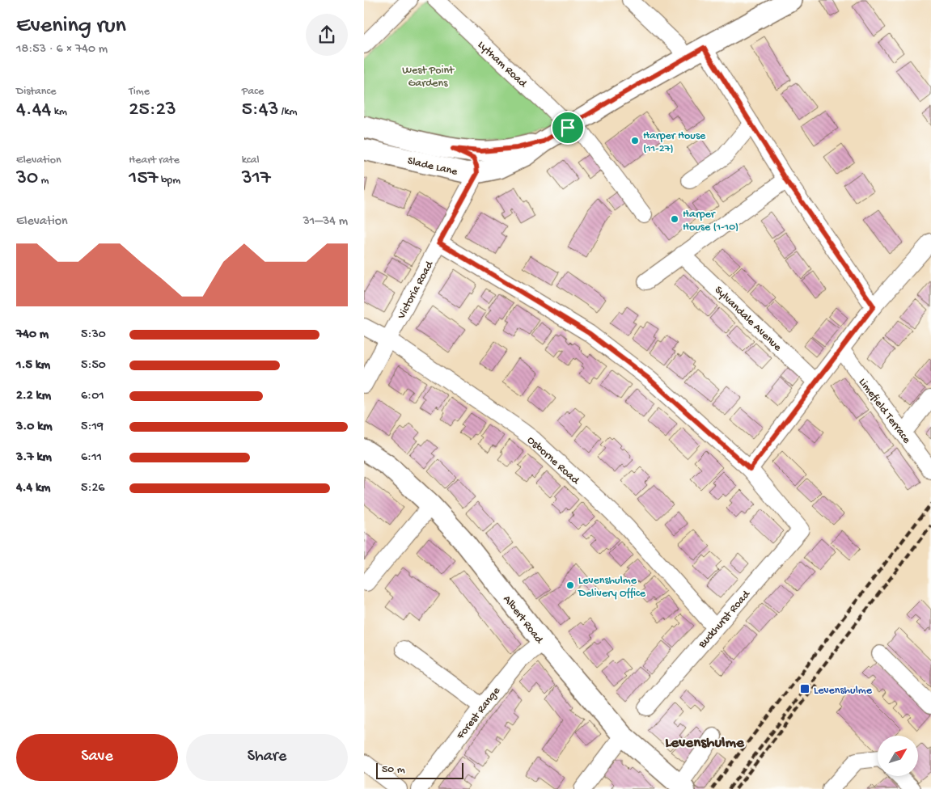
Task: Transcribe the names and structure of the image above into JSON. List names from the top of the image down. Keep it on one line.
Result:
{"streets":{"main road":["Slade Lane","Albert Road"],"street":["Lytham Road","Victoria Road","Sylvandale Avenue","Limefield Terrace","Osborne Road","Buckhurst Road","Forest Range"]},"crossings":[["Lytham Road","Slade Lane"],["Slade Lane","Victoria Road"],["Victoria Road","Osborne Road"],["Osborne Road","Buckhurst Road"],["Albert Road","Forest Range"]],"districts":["Levenshulme"],"parks":["West Point Gardens"],"places":{"other":["Harper House (11-27)","Harper House (1-10)","Levenshulme Delivery Office"],"transit":["Levenshulme"]},"scale_bar":"50 m","north":"top right","page":{"heading":["Evening run","18:53 · 6 × 740 m"],"stats":[["Distance","4.44 km"],["Time","25:23"],["Pace","5:43 /km"],["Elevation","30 m"],["Heart rate","157 bpm"],["kcal","317"]],"chart":["Elevation","31–34 m"],"list":[{"name":"740 m","note":"5:30"},{"name":"1.5 km","note":"5:50"},{"name":"2.2 km","note":"6:01"},{"name":"3.0 km","note":"5:19"},{"name":"3.7 km","note":"6:11"},{"name":"4.4 km","note":"5:26"}],"buttons":["Save","Share"],"scale":"50 m"}}
